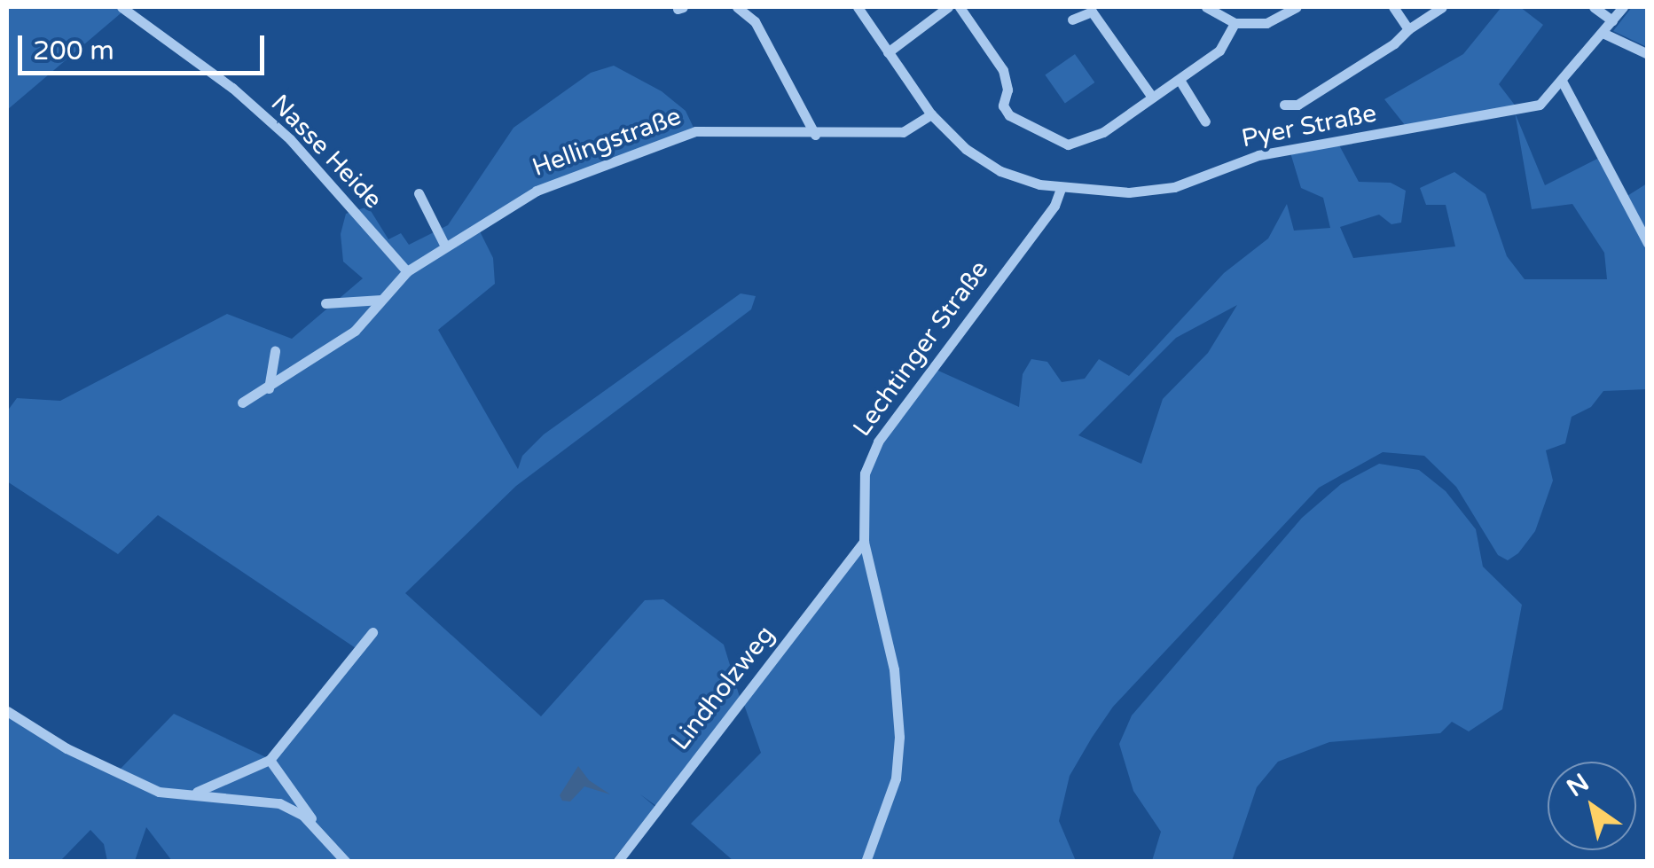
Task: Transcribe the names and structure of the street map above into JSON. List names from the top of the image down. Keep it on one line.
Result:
{"streets":{"street":["Pyer Straße","Hellingstraße","Nasse Heide","Lechtinger Straße","Lindholzweg"]},"crossings":[["Pyer Straße","Hellingstraße"],["Pyer Straße","Lechtinger Straße"],["Hellingstraße","Nasse Heide"],["Lechtinger Straße","Lindholzweg"]],"scale_bar":"200 m","north":"top left"}
